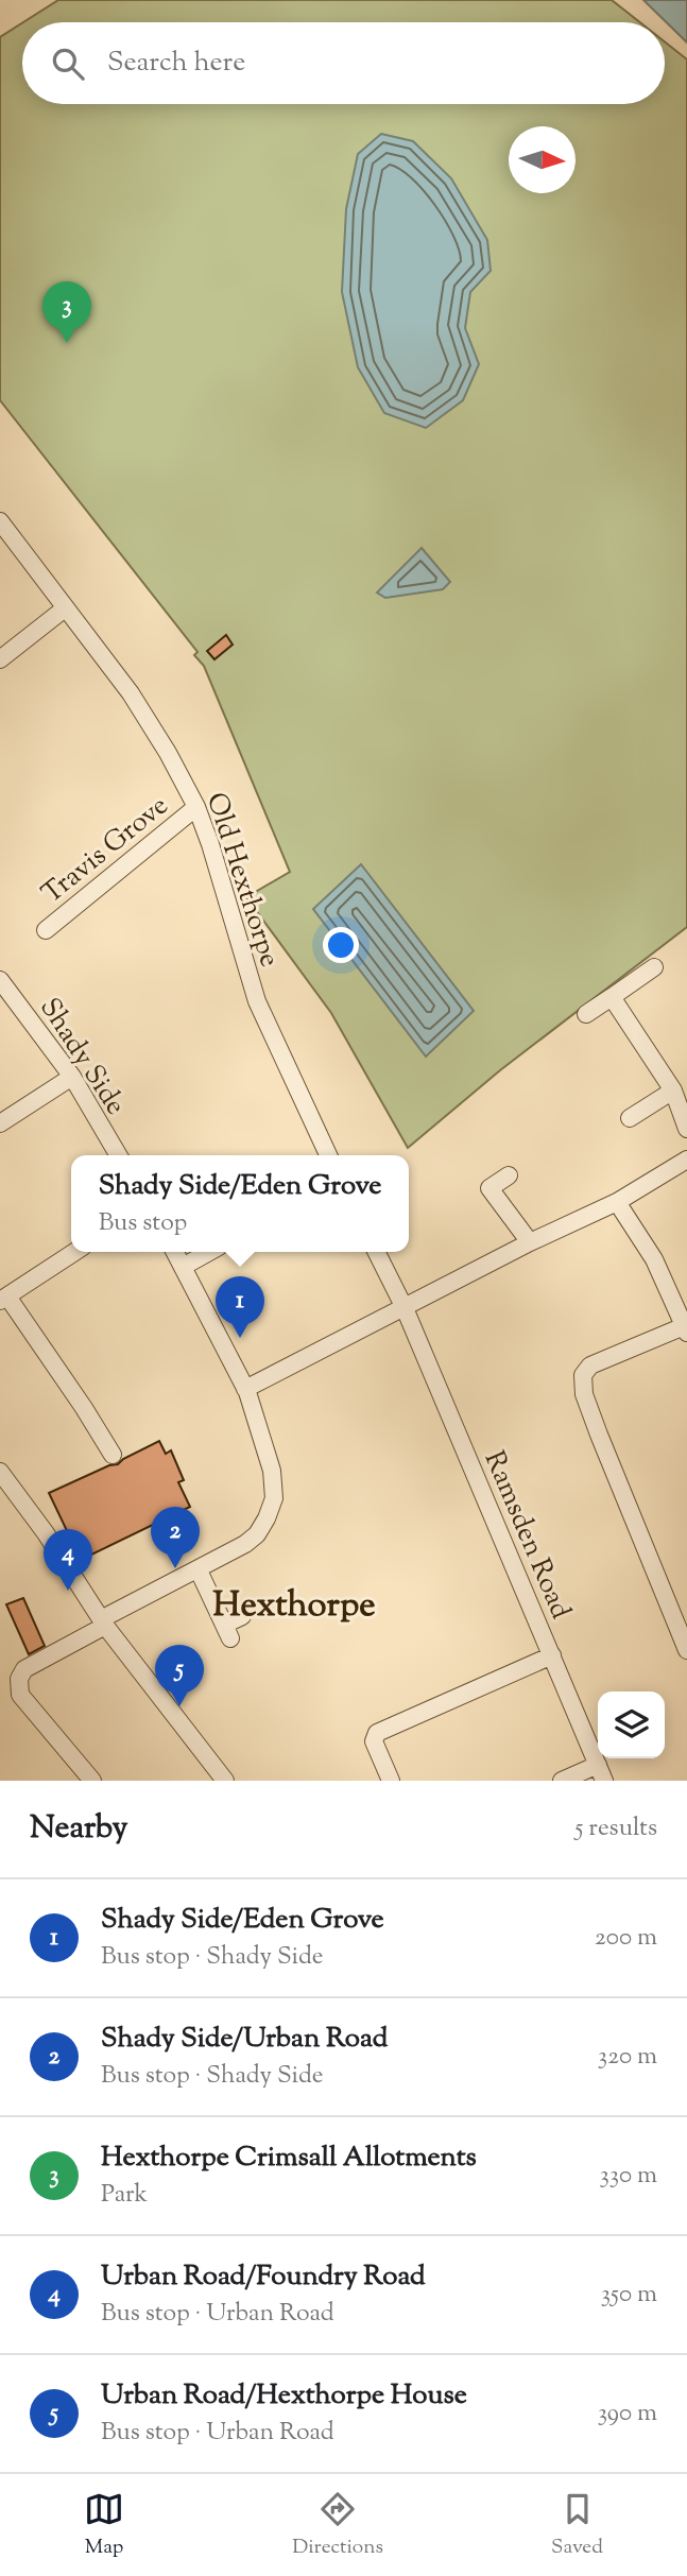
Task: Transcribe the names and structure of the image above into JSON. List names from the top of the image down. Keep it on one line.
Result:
{"streets":{"street":["Travis Grove","Old Hexthorpe","Shady Side","Ramsden Road"]},"crossings":[["Travis Grove","Old Hexthorpe"]],"districts":["Hexthorpe"],"north":"right","page":{"search":"Search here","pins":["3","1","2","4","5"],"popup":["Shady Side/Eden Grove","Bus stop"],"heading":["Nearby","5 results"],"list":[{"mark":"1","name":"Shady Side/Eden Grove","note":"Bus stop · Shady Side","value":"200 m"},{"mark":"2","name":"Shady Side/Urban Road","note":"Bus stop · Shady Side","value":"320 m"},{"mark":"3","name":"Hexthorpe Crimsall Allotments","note":"Park","value":"330 m"},{"mark":"4","name":"Urban Road/Foundry Road","note":"Bus stop · Urban Road","value":"350 m"},{"mark":"5","name":"Urban Road/Hexthorpe House","note":"Bus stop · Urban Road","value":"390 m"}],"nav":["Map","Directions","Saved"]}}
